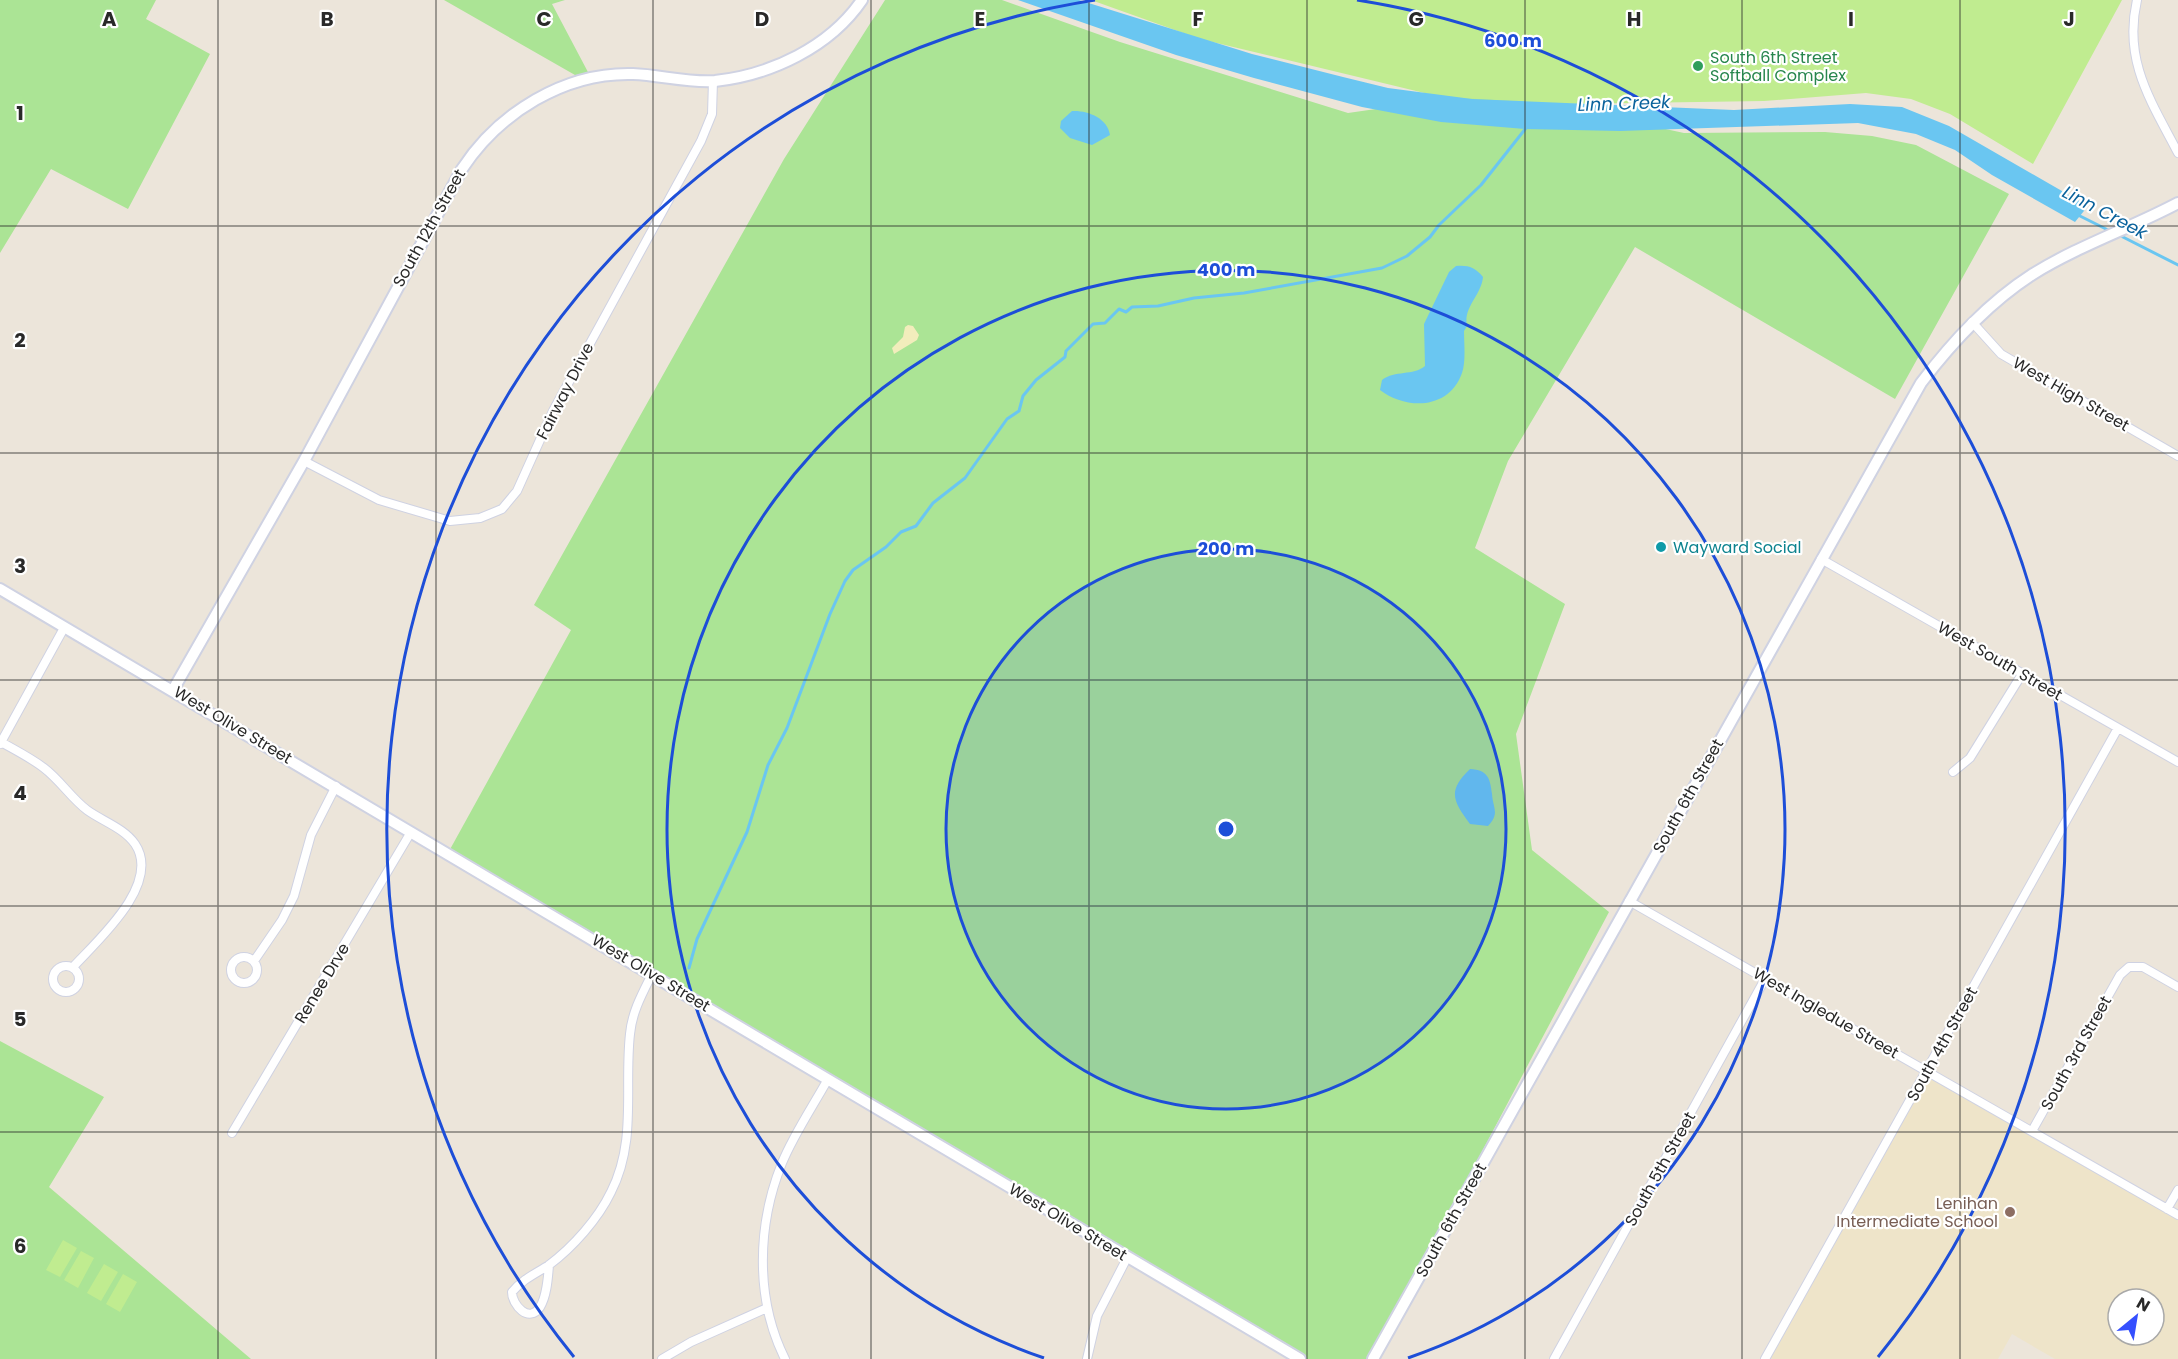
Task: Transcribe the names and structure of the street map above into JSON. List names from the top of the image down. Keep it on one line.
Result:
{"streets":{"street":["South 12th Street","Fairway Drive","West High Street","West South Street","West Olive Street","South 6th Street","Renee Drve","West Ingledue Street","South 4th Street","South 3rd Street","South 5th Street"]},"crossings":[["South 12th Street","Fairway Drive"],["South 12th Street","West Olive Street"],["West High Street","South 6th Street"],["West South Street","South 6th Street"],["West South Street","South 4th Street"],["West Olive Street","Renee Drve"],["South 6th Street","West Ingledue Street"],["West Ingledue Street","South 4th Street"],["West Ingledue Street","South 3rd Street"],["West Ingledue Street","South 5th Street"]],"water":["Linn Creek"],"places":["South 6th Street Softball Complex","Wayward Social","Lenihan Intermediate School"],"north":"top right","grid":{"columns":["A","B","C","D","E","F","G","H","I","J"],"rows":["1","2","3","4","5","6"]},"rings":["600 m","400 m","200 m"]}
